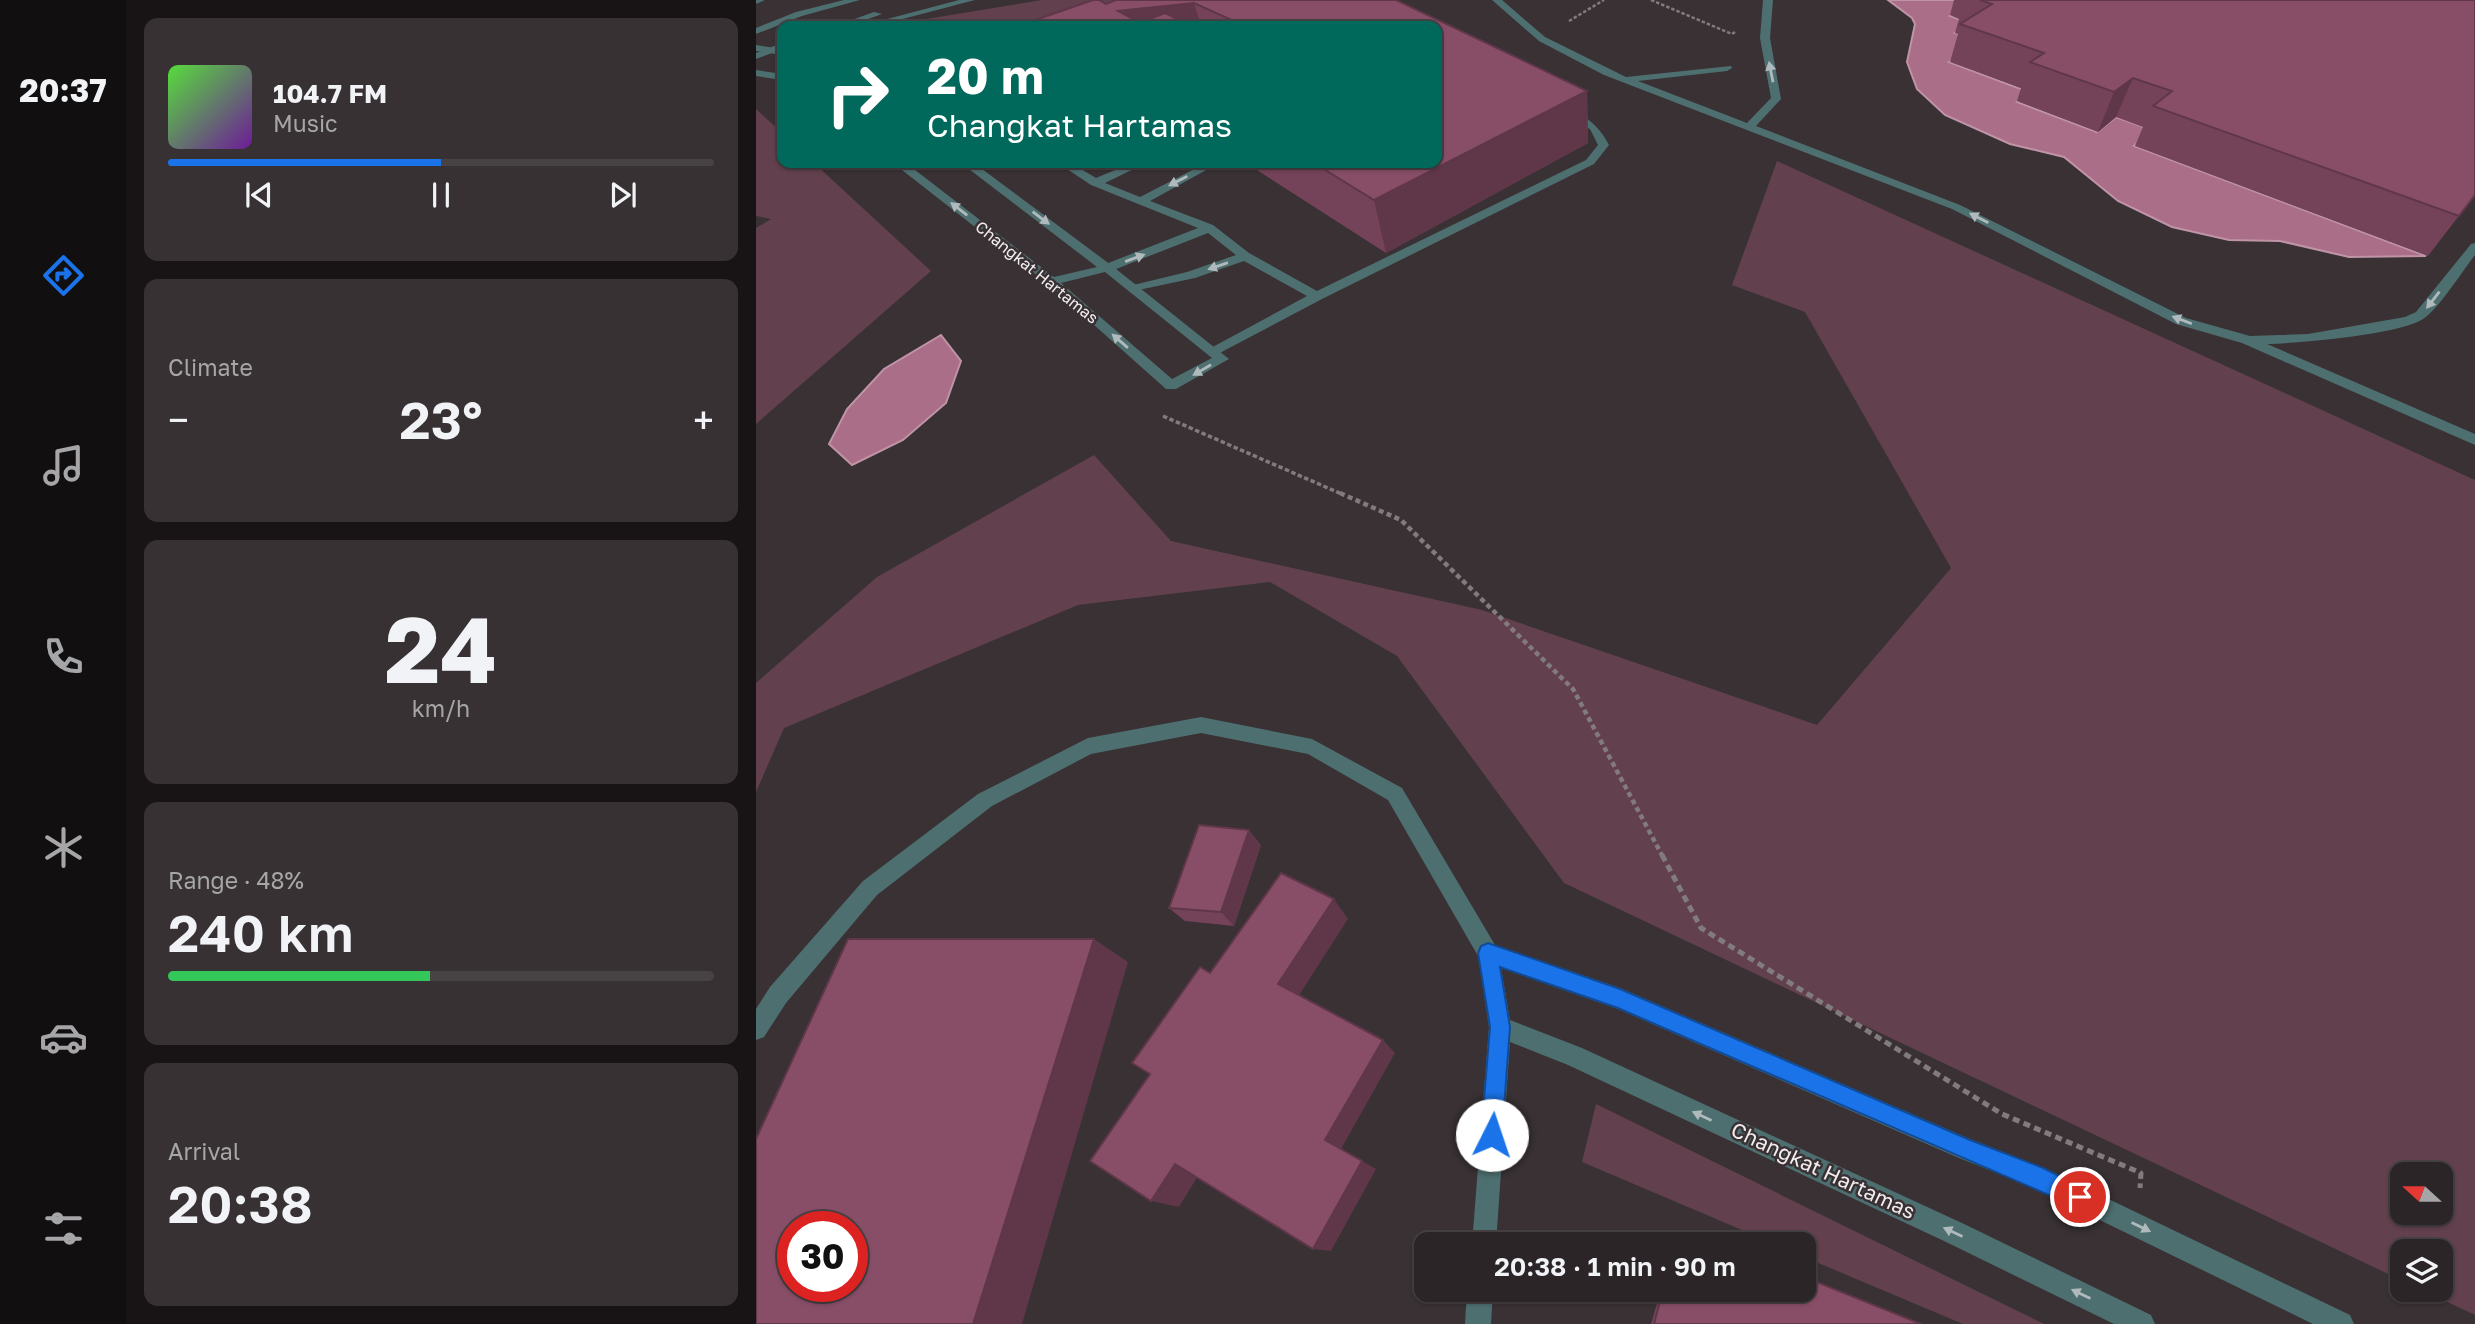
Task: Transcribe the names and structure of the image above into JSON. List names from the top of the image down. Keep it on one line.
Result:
{"streets":{"street":["Changkat Hartamas"]},"north":"left","page":{"tabs":"20:37","turn":["20 m","Changkat Hartamas"],"song":["104.7 FM","Music"],"tile":["Climate",["24","km/h"],["Range · 48%","240 km"],["Arrival","20:38"]],"heat":["−","23°","+"],"limit":"30","trip":"20:38 · 1 min · 90 m"}}
